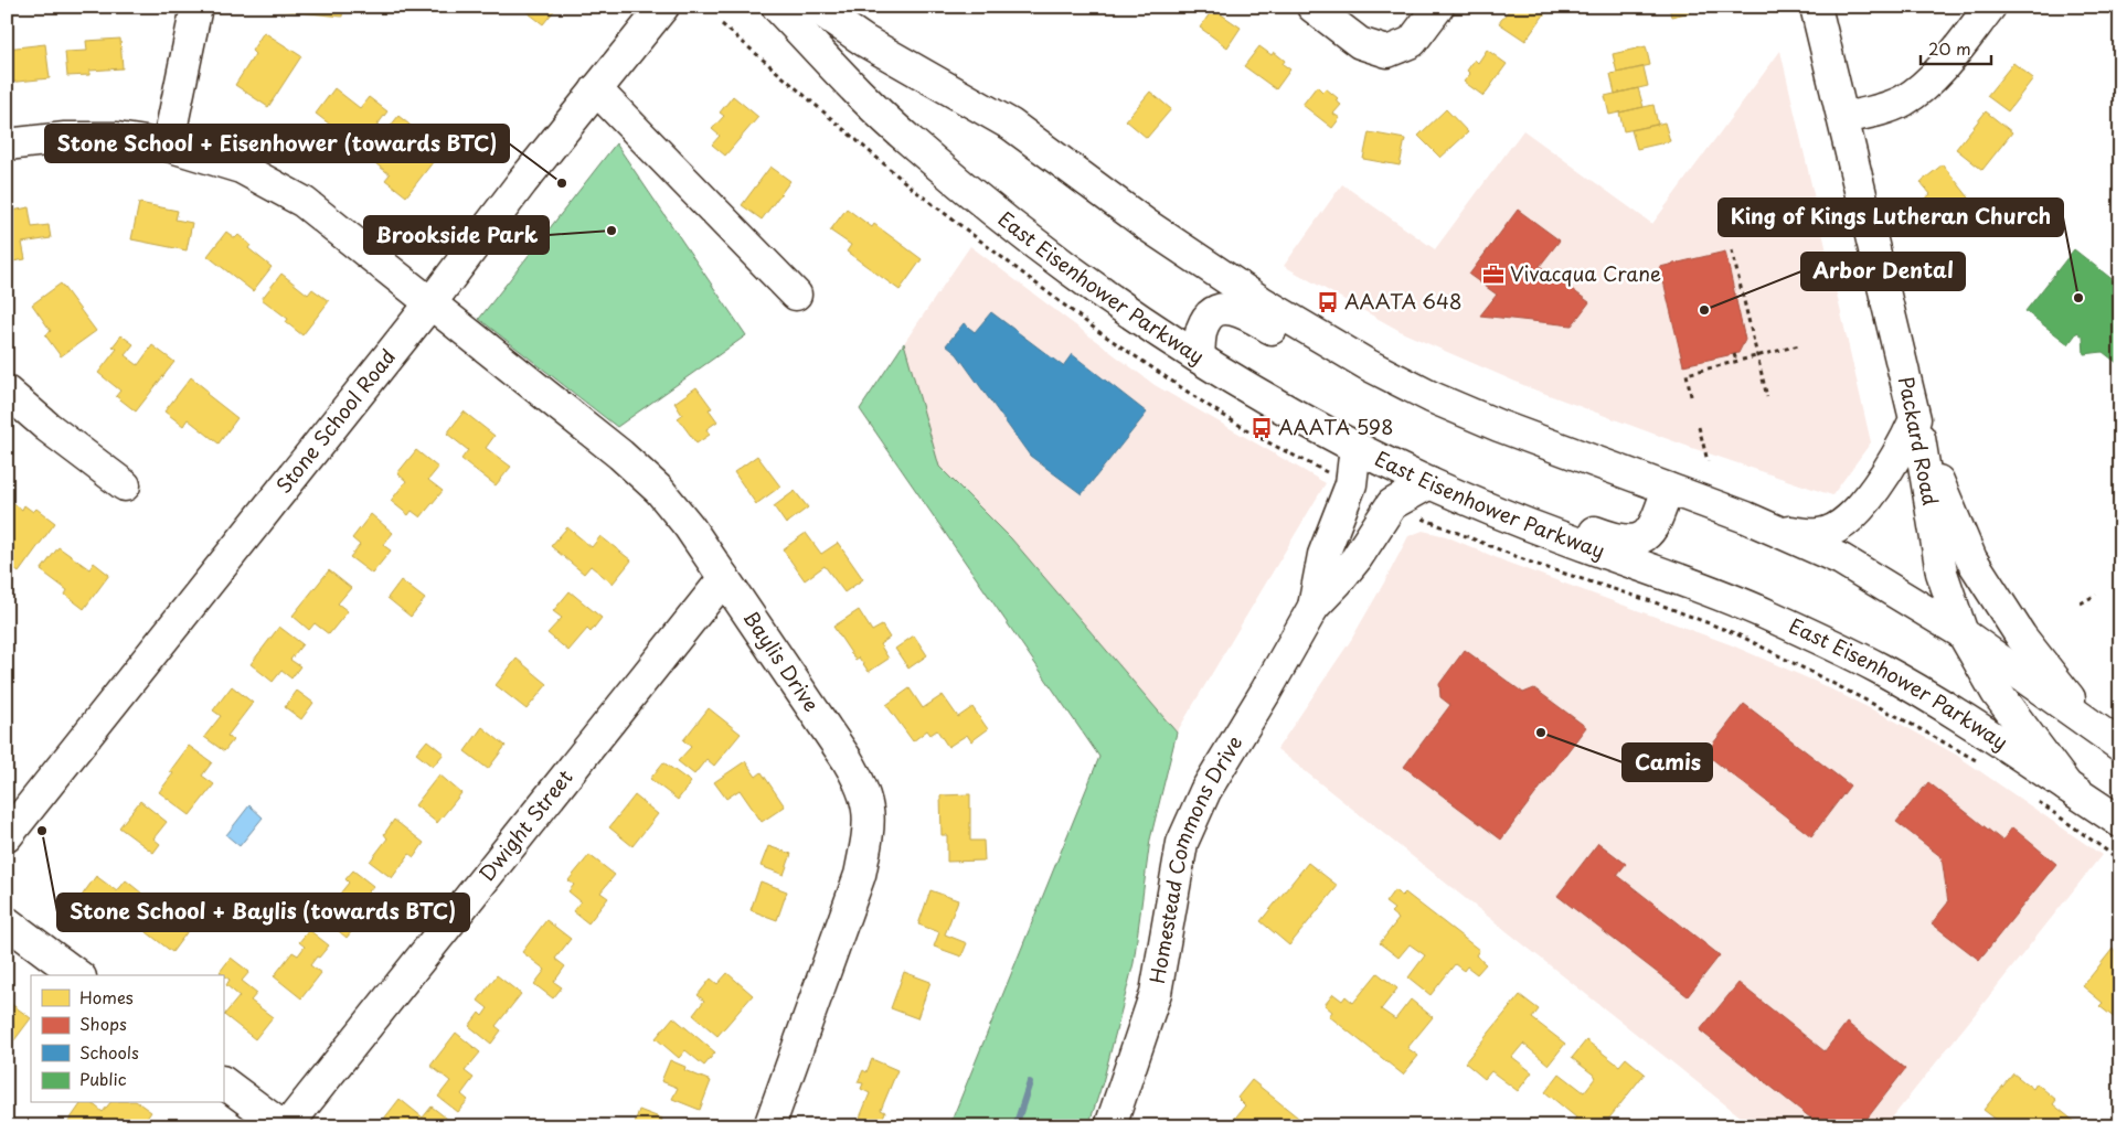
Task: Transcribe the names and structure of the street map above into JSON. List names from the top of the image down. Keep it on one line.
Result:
{"streets":{"main road":["East Eisenhower Parkway","Stone School Road","Packard Road","Baylis Drive","Dwight Street","Homestead Commons Drive"]},"crossings":[["East Eisenhower Parkway","Packard Road"],["East Eisenhower Parkway","Homestead Commons Drive"],["Stone School Road","Baylis Drive"],["Baylis Drive","Dwight Street"]],"places":{"other":["Stone School + Eisenhower (towards BTC)","Brookside Park","King of Kings Lutheran Church","Arbor Dental","Camis","Stone School + Baylis (towards BTC)"],"office":["Vivacqua Crane"],"bus stop":["AAATA 648","AAATA 598"]},"legend":["Homes","Shops","Schools","Public"],"scale_bar":"20 m"}
